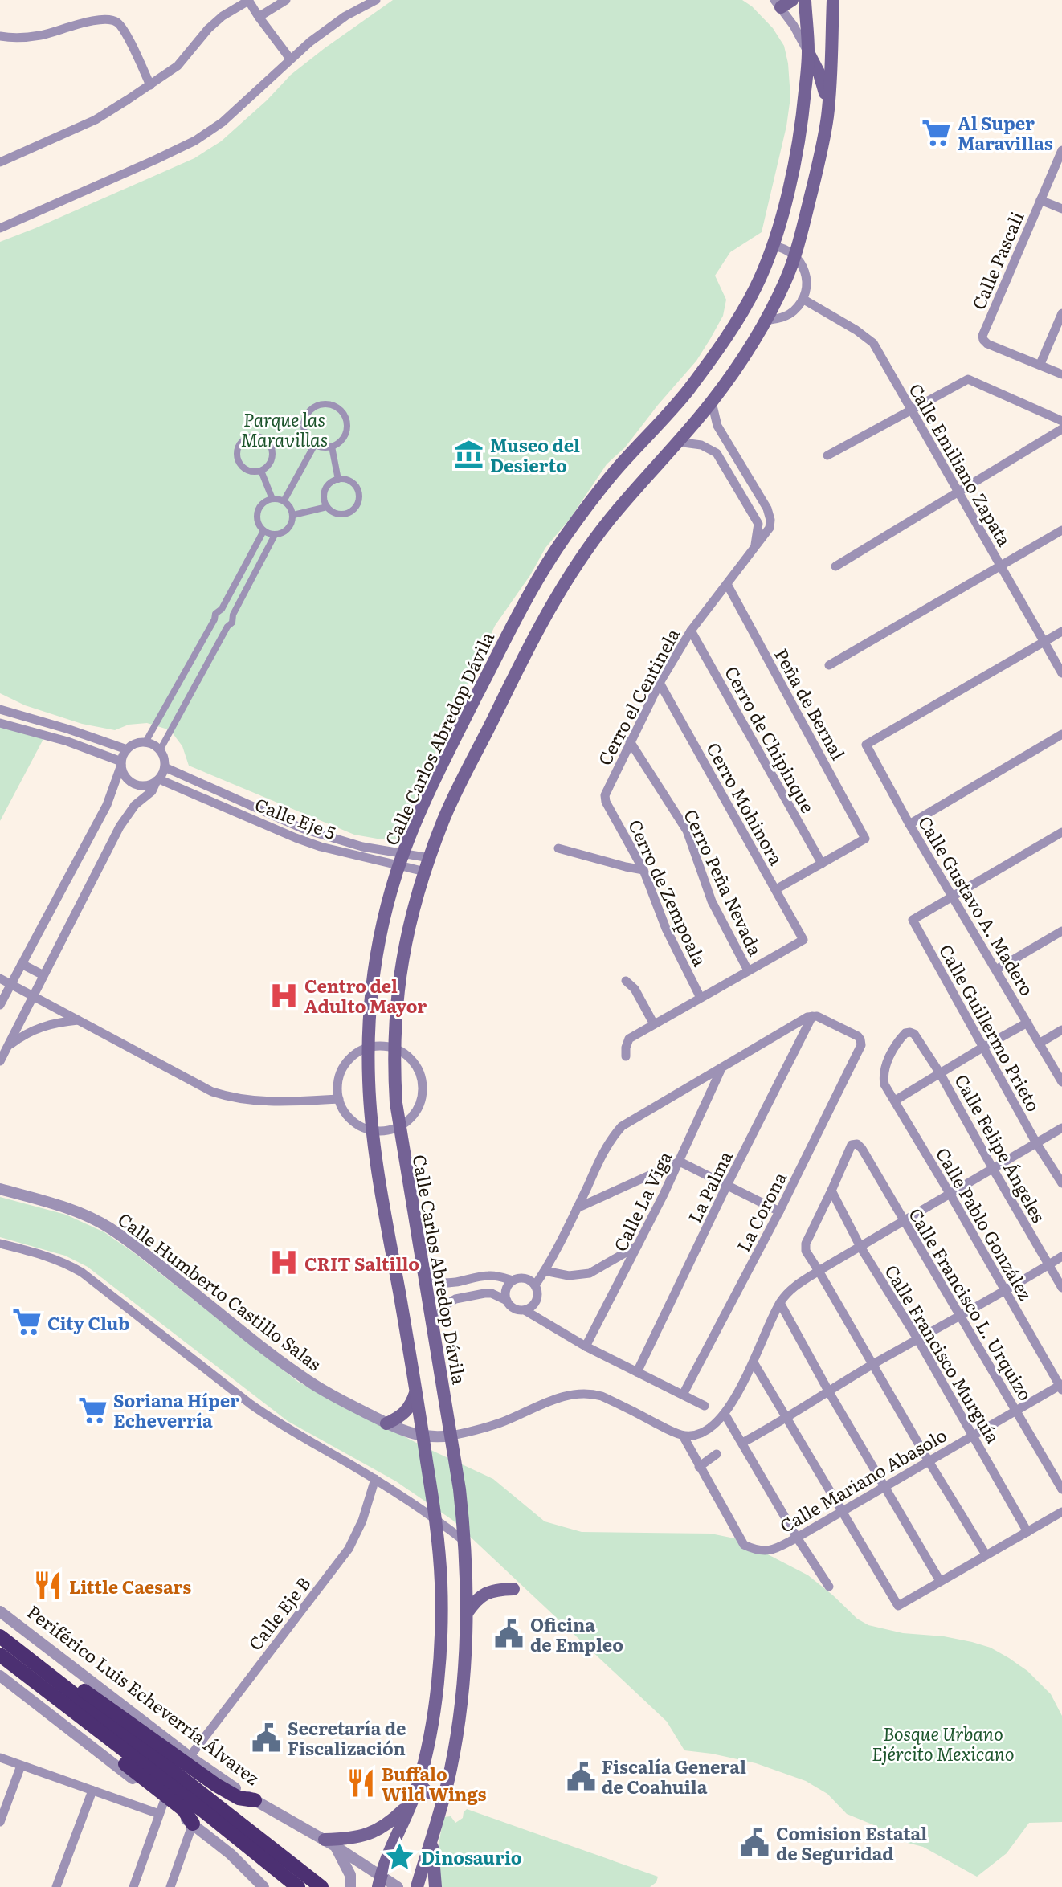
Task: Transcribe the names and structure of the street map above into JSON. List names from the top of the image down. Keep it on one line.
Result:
{"streets":{"main road":["Calle Carlos Abredop Dávila"],"street":["Calle Pascali","Calle Emiliano Zapata","Cerro el Centinela","Peña de Bernal","Cerro de Chipinque","Cerro Mohinora","Calle Eje 5","Cerro Peña Nevada","Cerro de Zempoala","Calle Gustavo A. Madero","Calle Guillermo Prieto","Calle Felipe Ángeles","La Palma","Calle La Viga","La Corona","Calle Pablo González","Calle Humberto Castillo Salas","Calle Francisco L. Urquizo","Calle Francisco Murguía","Calle Mariano Abasolo","Calle Eje B","Periférico Luis Echeverría Álvarez"]},"crossings":[["Calle Emiliano Zapata","Calle Gustavo A. Madero"],["Cerro el Centinela","Peña de Bernal"],["Cerro el Centinela","Cerro de Chipinque"],["Cerro el Centinela","Cerro Mohinora"],["Cerro el Centinela","Cerro Peña Nevada"],["Cerro el Centinela","Cerro de Zempoala"],["Peña de Bernal","Cerro de Chipinque"],["Calle Carlos Abredop Dávila","Calle Eje 5"],["Calle Carlos Abredop Dávila","Calle Humberto Castillo Salas"],["Calle Carlos Abredop Dávila","Periférico Luis Echeverría Álvarez"],["Cerro Mohinora","Cerro Peña Nevada"],["Calle Gustavo A. Madero","Calle Guillermo Prieto"],["Calle Felipe Ángeles","Calle Pablo González"],["La Palma","La Corona"],["Calle Pablo González","Calle Mariano Abasolo"],["Calle Francisco L. Urquizo","Calle Francisco Murguía"],["Calle Francisco L. Urquizo","Calle Mariano Abasolo"],["Calle Francisco Murguía","Calle Mariano Abasolo"],["Calle Eje B","Periférico Luis Echeverría Álvarez"]],"parks":["Parque las Maravillas","Bosque Urbano Ejército Mexicano"],"places":{"supermarket":["Al Super Maravillas","City Club","Soriana Híper Echeverría"],"museum":["Museo del Desierto"],"hospital":["Centro del Adulto Mayor","CRIT Saltillo"],"restaurant":["Little Caesars","Buffalo Wild Wings"],"public building":["Oficina de Empleo","Secretaría de Fiscalización","Fiscalía General de Coahuila","Comision Estatal de Seguridad"],"place":["Dinosaurio"]}}
